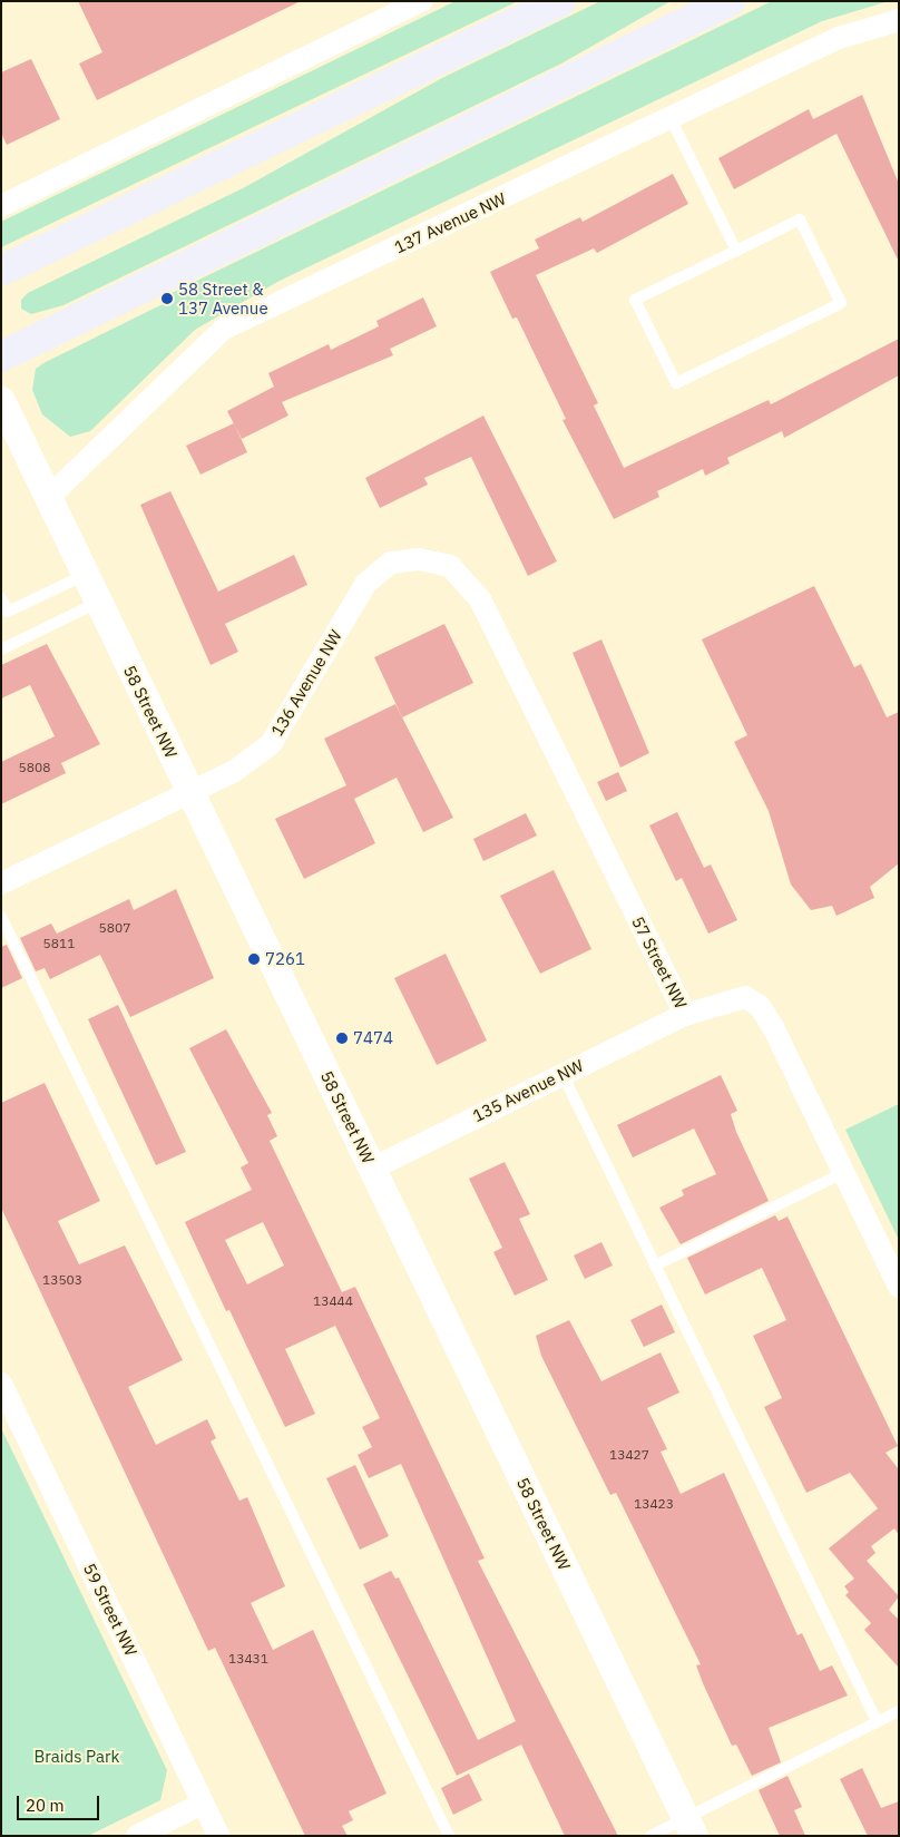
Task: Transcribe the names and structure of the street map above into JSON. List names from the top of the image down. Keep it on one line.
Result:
{"streets":{"street":["137 Avenue NW","136 Avenue NW","58 Street NW","57 Street NW","135 Avenue NW","59 Street NW"]},"crossings":[["137 Avenue NW","58 Street NW"],["136 Avenue NW","58 Street NW"],["136 Avenue NW","57 Street NW"],["58 Street NW","135 Avenue NW"],["57 Street NW","135 Avenue NW"]],"parks":["Braids Park"],"places":["58 Street & 137 Avenue","7261","7474"],"house_numbers":["5808","5807","5811","13503","13444","13427","13423","13431"],"scale_bar":"20 m"}
